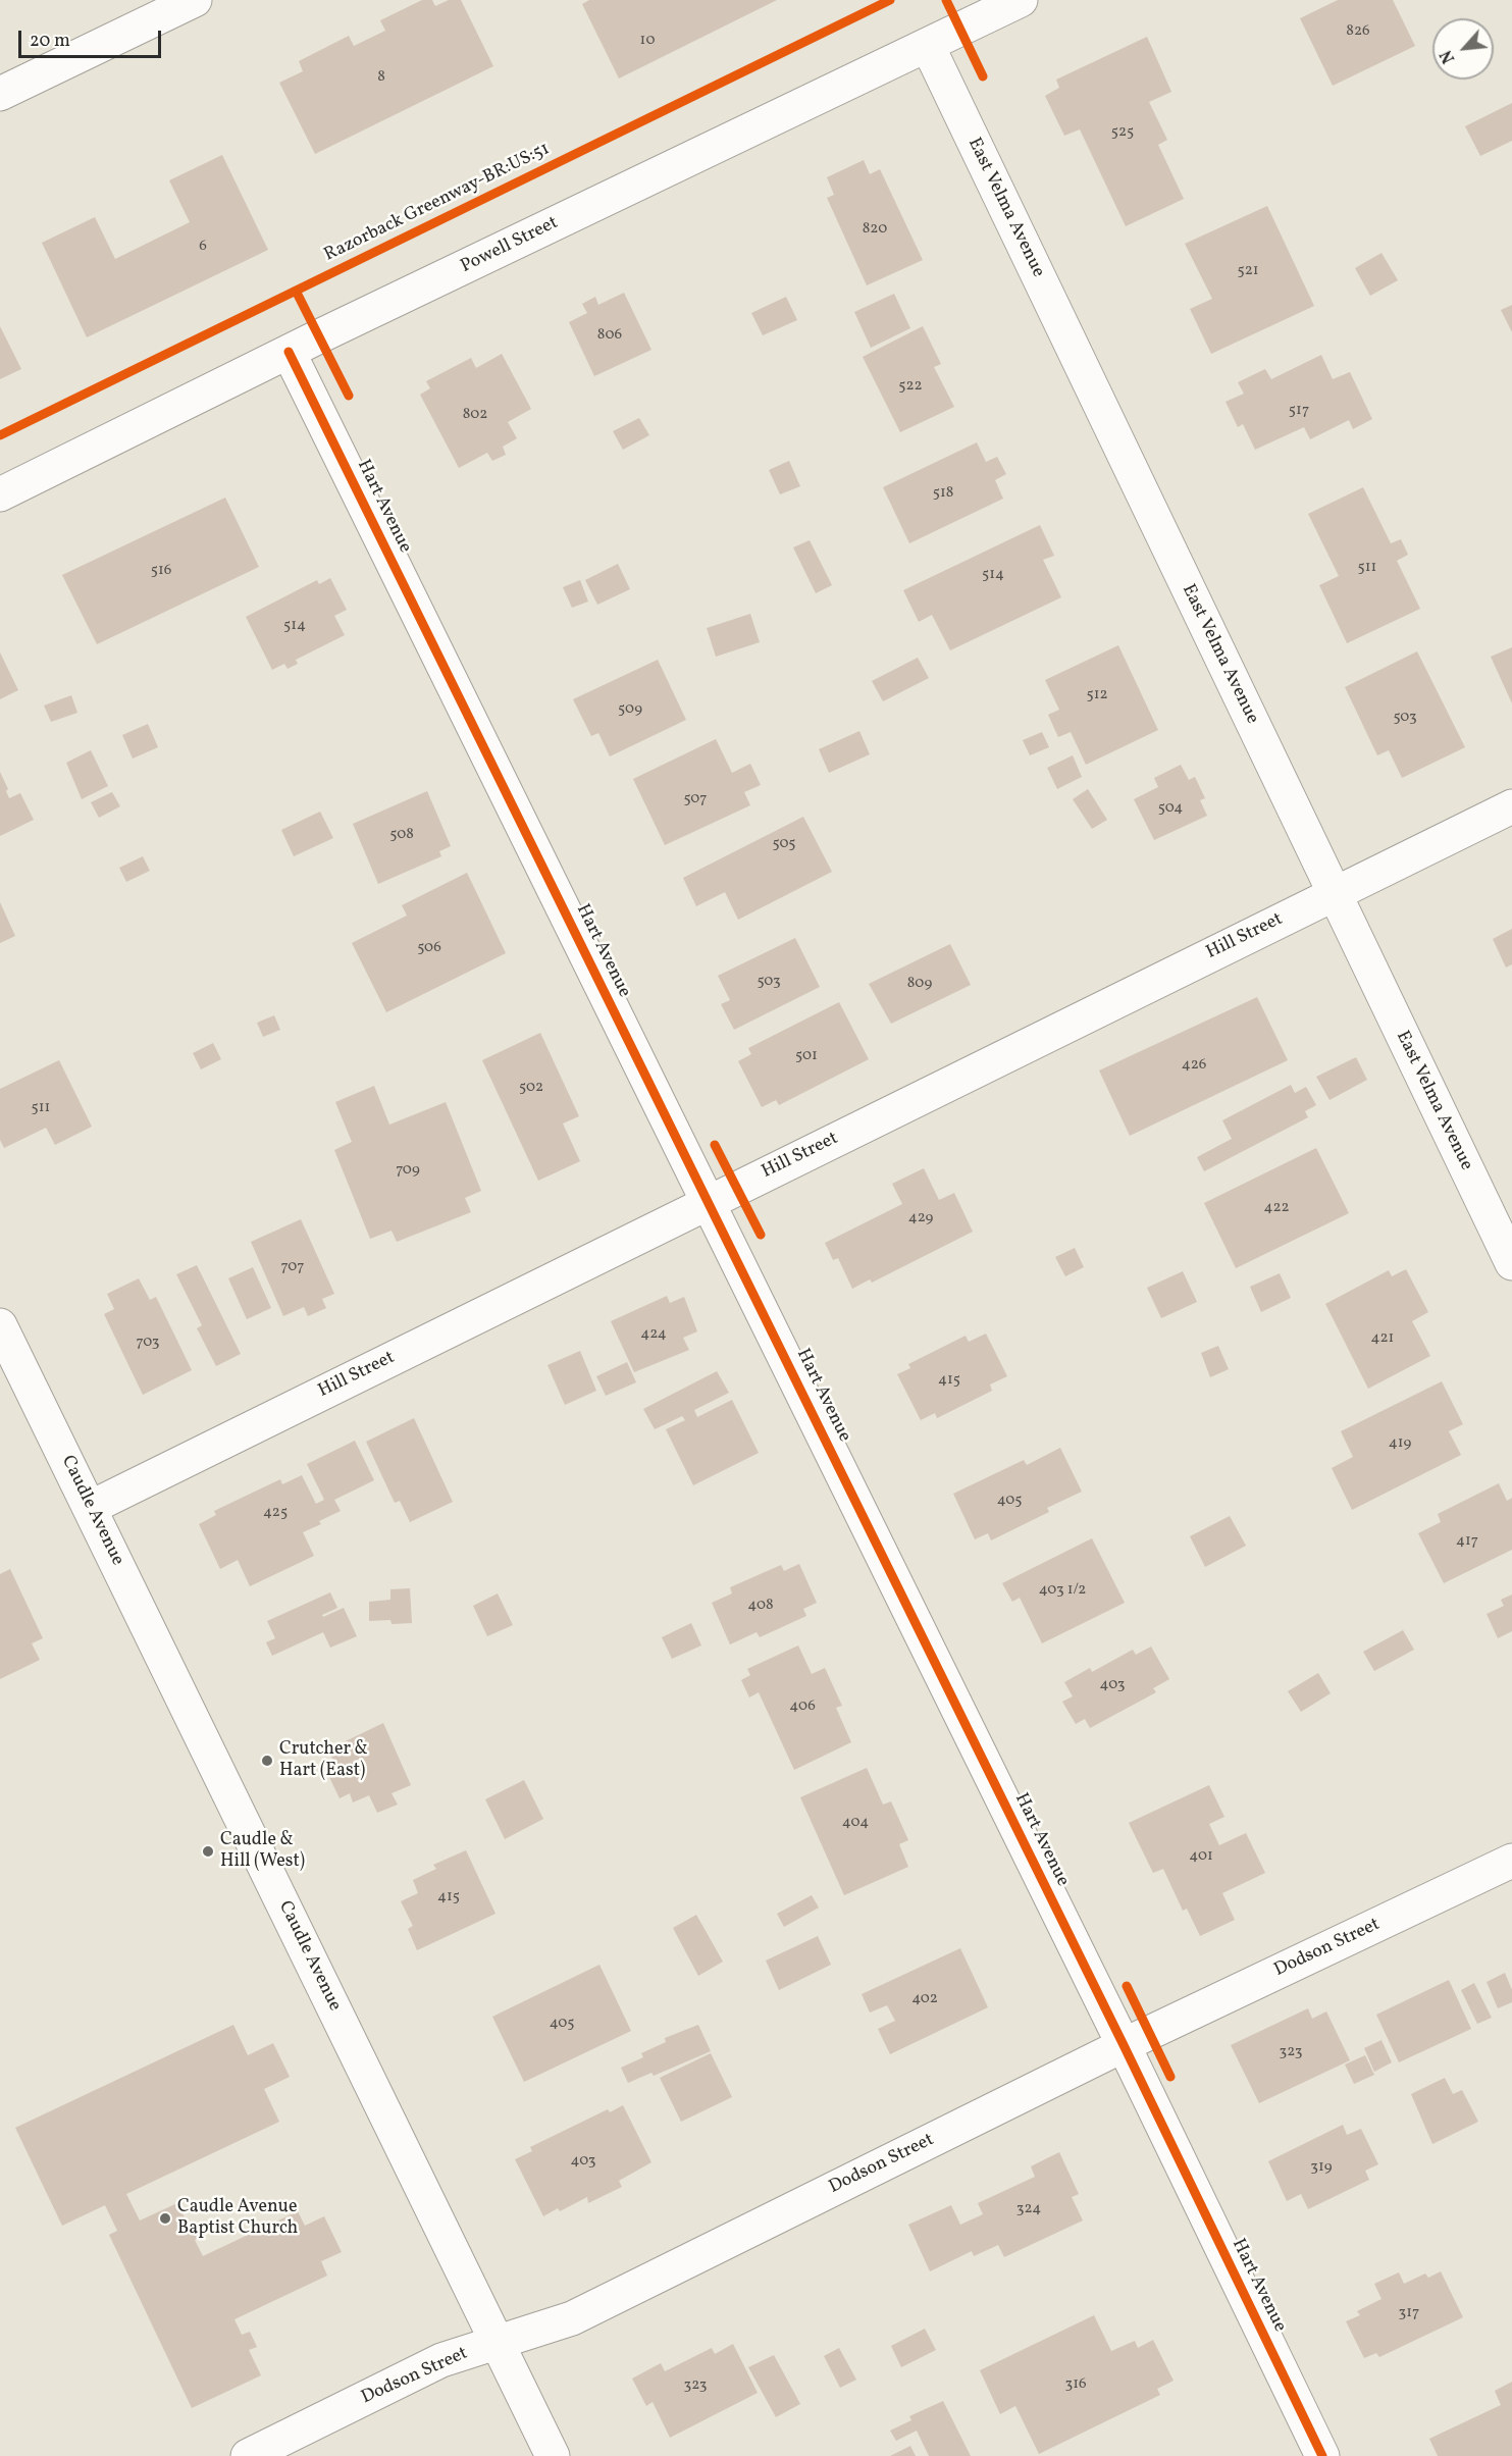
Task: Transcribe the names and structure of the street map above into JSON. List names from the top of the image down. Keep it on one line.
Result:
{"streets":{"street":["East Velma Avenue","Powell Street","Hart Avenue","Hill Street","Caudle Avenue","Dodson Street"],"cycle path":["Razorback Greenway-BR:US:51"]},"crossings":[["East Velma Avenue","Powell Street"],["East Velma Avenue","Hill Street"],["Powell Street","Hart Avenue"],["Hart Avenue","Hill Street"],["Hart Avenue","Dodson Street"],["Hill Street","Caudle Avenue"],["Caudle Avenue","Dodson Street"]],"places":["Crutcher & Hart (East)","Caudle & Hill (West)","Caudle Avenue Baptist Church"],"house_numbers":["826","10","8","525","820","6","521","806","522","517","802","518","511","516","514","514","512","509","503","507","504","508","505","506","503","809","501","426","502","511","709","422","429","707","424","421","703","415","419","405","425","417","403 1/2","408","403","406","404","401","415","402","405","323","403","319","324","317","316","323"],"scale_bar":"20 m","north":"bottom left"}
